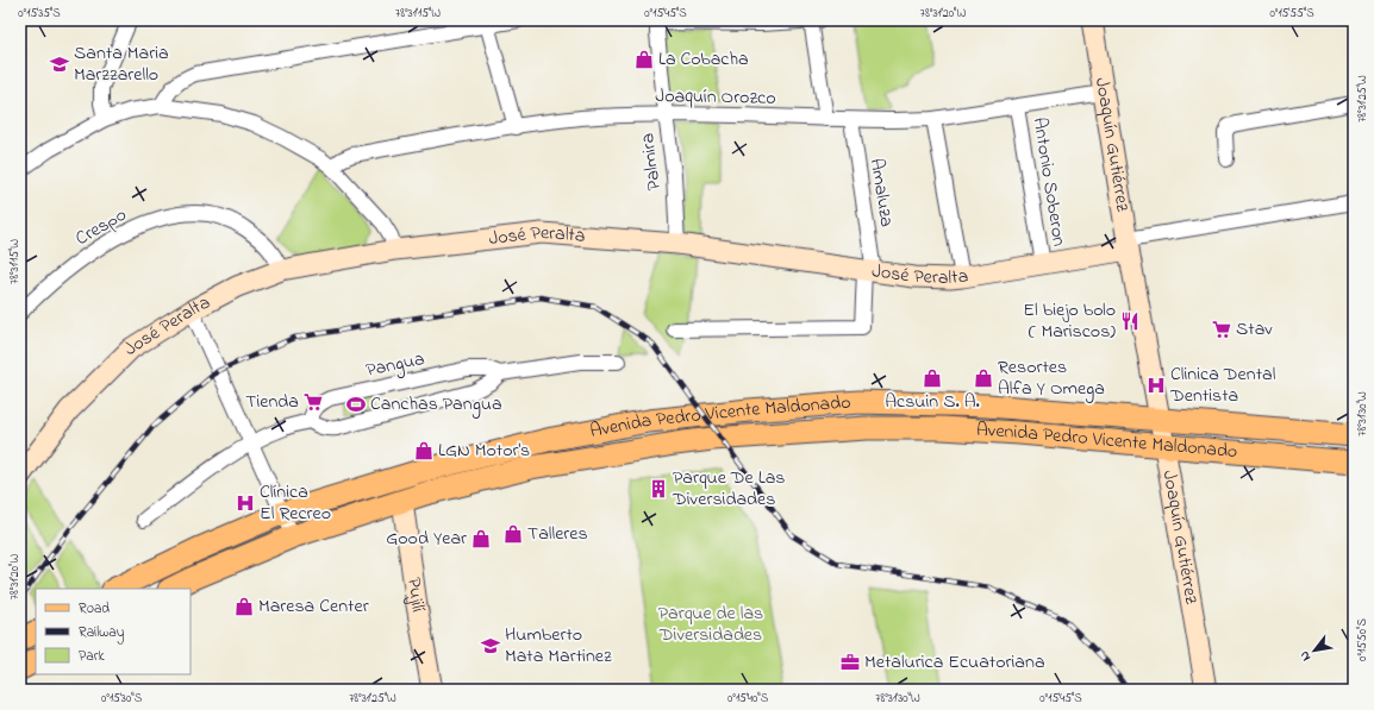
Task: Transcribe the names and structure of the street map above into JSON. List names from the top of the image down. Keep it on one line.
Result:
{"streets":{"main road":["Joaquín Gutiérrez","José Peralta","Avenida Pedro Vicente Maldonado","Pujilí"],"street":["Joaquín Orozco","Palmira","Antonio Soberon","Amaluza","Crespo","Pangua"]},"crossings":[["Joaquín Orozco","Joaquín Gutiérrez"],["Joaquín Orozco","Palmira"],["Joaquín Orozco","Antonio Soberon"],["Joaquín Orozco","Amaluza"],["Joaquín Gutiérrez","José Peralta"],["Joaquín Gutiérrez","Avenida Pedro Vicente Maldonado"],["Palmira","José Peralta"],["Antonio Soberon","José Peralta"],["Amaluza","José Peralta"],["Crespo","José Peralta"],["Avenida Pedro Vicente Maldonado","Pujilí"]],"parks":["Parque de las Diversidades"],"places":{"shop":["La Cobacha","Acsuin S. A.","Resortes Alfa Y Omega","LGN Motor's","Talleres","Good Year","Maresa Center"],"school or university":["Santa Maria Marzzarello","Humberto Mata Martinez"],"restaurant":["El biejo bolo ( Mariscos)"],"supermarket":["Stav","Tienda"],"hospital":["Clinica Dental Dentista","Clínica El Recreo"],"sports":["Canchas Pangua"],"building":["Parque De Las Diversidades"],"office":["Metalurica Ecuatoriana"]},"legend":["Road","Railway","Park"],"north":"bottom left","coordinates":["0°15'35\"S","78°31'15\"W","0°15'45\"S","78°31'20\"W","0°15'55\"S","78°31'25\"W","78°31'30\"W","0°15'50\"S","0°15'30\"S","0°15'40\"S"]}
